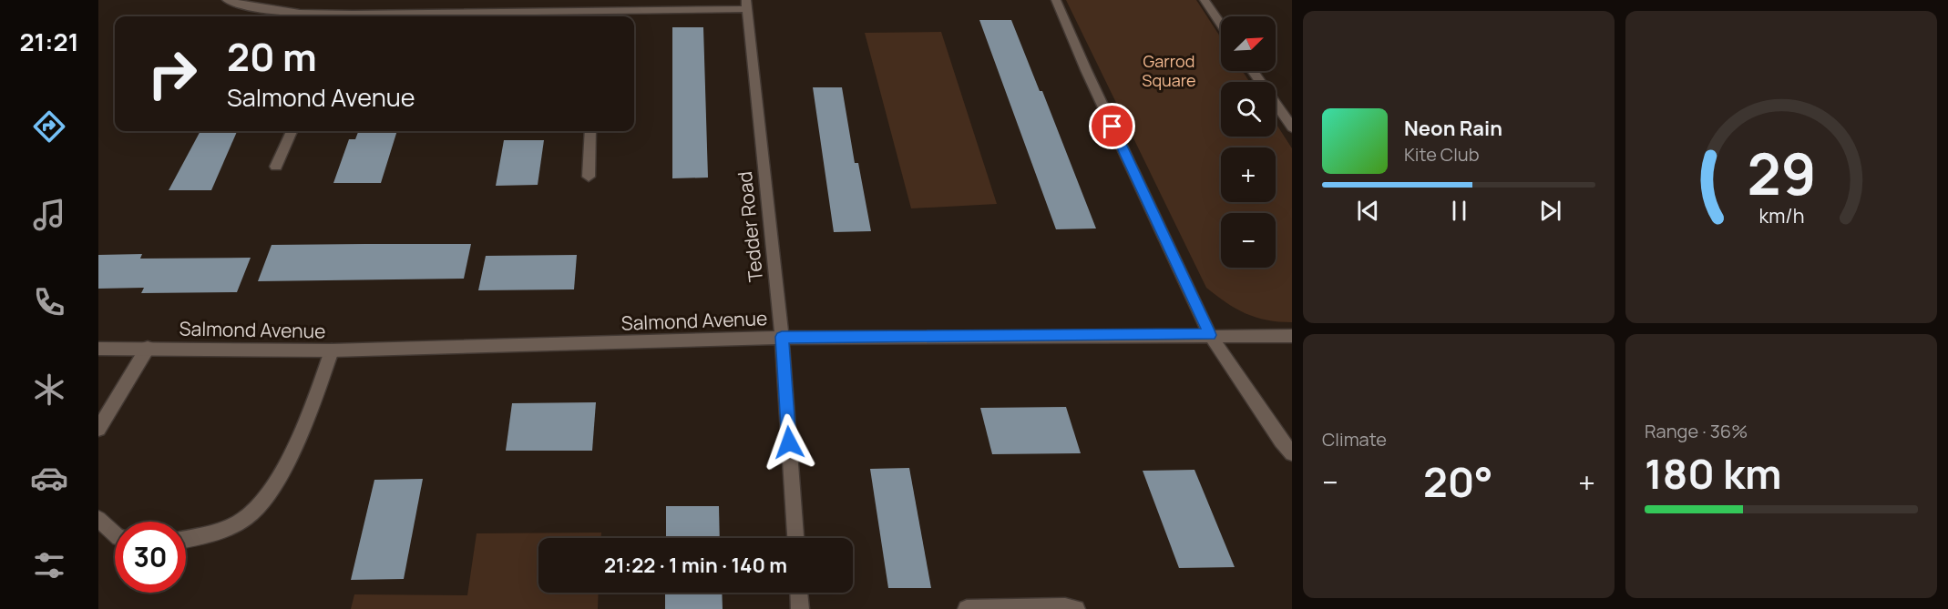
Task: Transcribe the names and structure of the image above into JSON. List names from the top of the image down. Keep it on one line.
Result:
{"streets":{"street":["Tedder Road","Salmond Avenue"]},"crossings":[["Tedder Road","Salmond Avenue"]],"parks":["Garrod Square"],"north":"top right","page":{"tabs":"21:21","map_buttons":["+","−"],"turn":["20 m","Salmond Avenue"],"song":["Neon Rain","Kite Club"],"tile":["Climate",["Range · 36%","180 km"]],"heat":["−","20°","+"],"limit":"30","trip":"21:22 · 1 min · 140 m","gauge":["29","km/h"]}}
